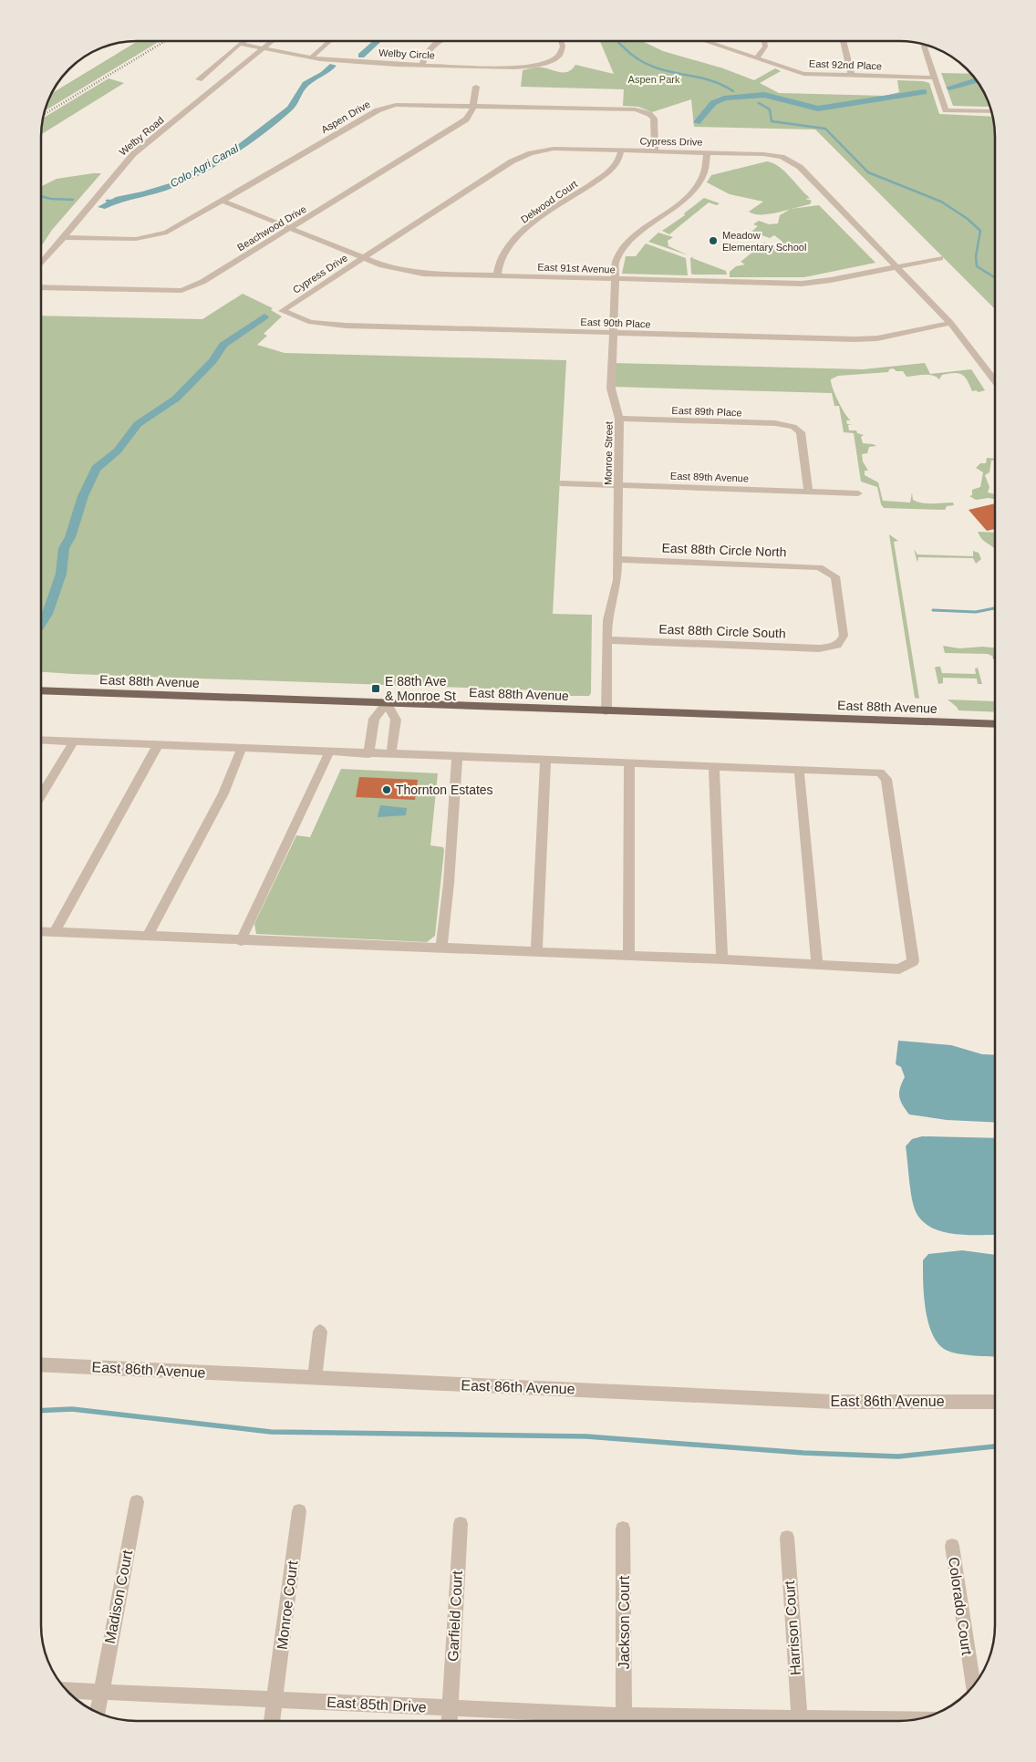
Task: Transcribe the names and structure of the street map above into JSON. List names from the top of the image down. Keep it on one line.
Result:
{"streets":{"main road":["East 88th Avenue"],"street":["Welby Circle","East 92nd Place","Aspen Drive","Welby Road","Cypress Drive","Delwood Court","Beachwood Drive","East 91st Avenue","East 90th Place","East 89th Place","Monroe Street","East 89th Avenue","East 88th Circle North","East 88th Circle South","East 86th Avenue","Madison Court","Monroe Court","Colorado Court","Garfield Court","Jackson Court","Harrison Court","East 85th Drive"]},"crossings":[["Welby Circle","Welby Road"],["Aspen Drive","Welby Road"],["Aspen Drive","Cypress Drive"],["Aspen Drive","Beachwood Drive"],["Aspen Drive","East 91st Avenue"],["Cypress Drive","Delwood Court"],["Cypress Drive","East 91st Avenue"],["Cypress Drive","East 90th Place"],["Cypress Drive","Monroe Street"],["Delwood Court","East 91st Avenue"],["Beachwood Drive","East 91st Avenue"],["East 91st Avenue","Monroe Street"],["East 90th Place","Monroe Street"],["East 89th Place","Monroe Street"],["East 89th Place","East 89th Avenue"],["Monroe Street","East 89th Avenue"],["Monroe Street","East 88th Circle North"],["Monroe Street","East 88th Circle South"],["Monroe Street","East 88th Avenue"],["East 88th Circle North","East 88th Circle South"],["Madison Court","East 85th Drive"],["Monroe Court","East 85th Drive"],["Garfield Court","East 85th Drive"]],"water":["Colo Agri Canal"],"parks":["Aspen Park"],"places":{"other":["Meadow Elementary School","Thornton Estates"],"transit":["E 88th Ave & Monroe St"]}}
